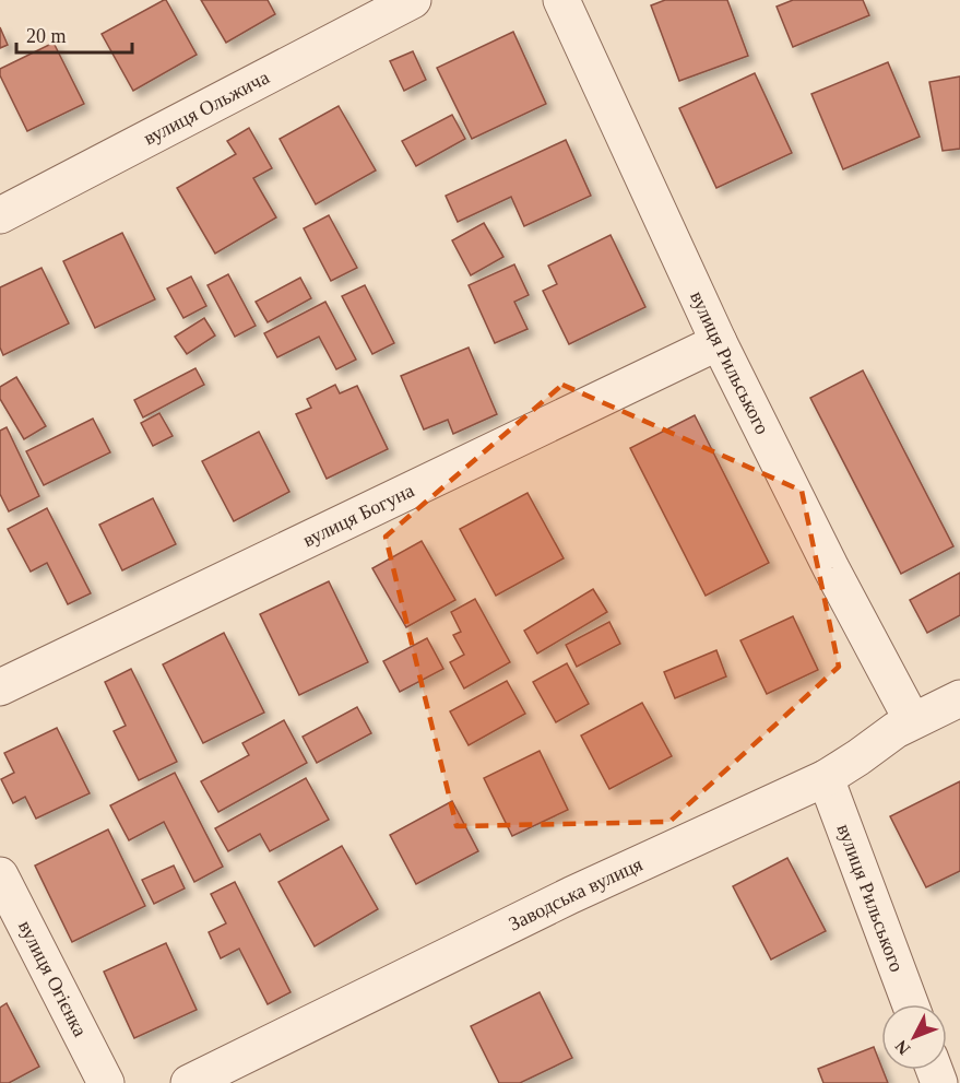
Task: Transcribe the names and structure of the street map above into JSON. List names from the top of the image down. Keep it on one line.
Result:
{"streets":{"street":["вулиця Ольжича","вулиця Рильського","вулиця Богуна","Заводська вулиця","вулиця Огієнка"]},"crossings":[["вулиця Рильського","вулиця Богуна"],["вулиця Рильського","Заводська вулиця"]],"scale_bar":"20 m","north":"bottom left"}
